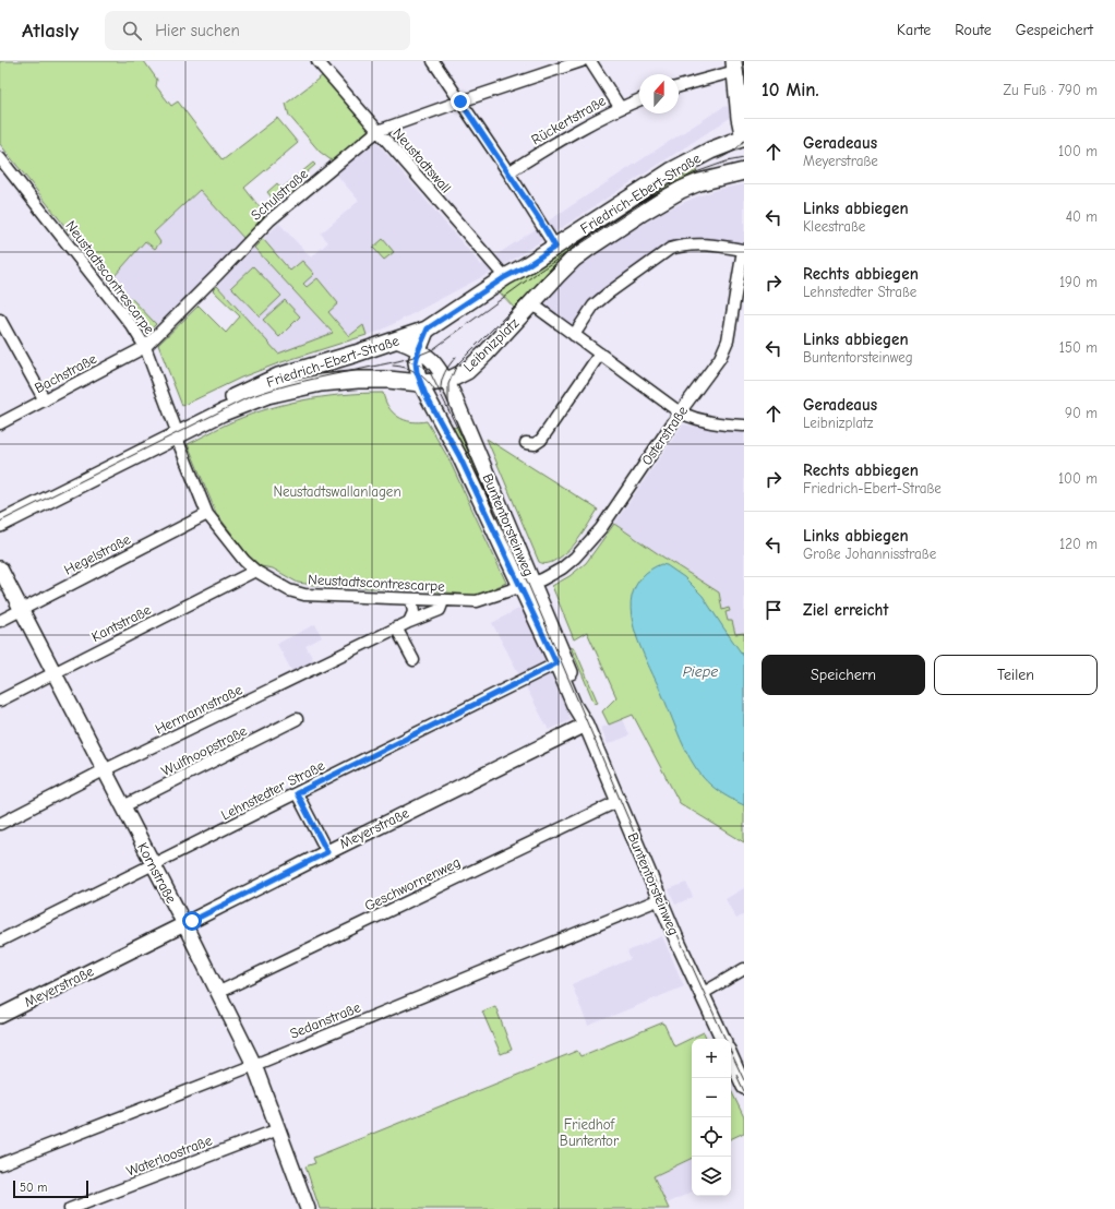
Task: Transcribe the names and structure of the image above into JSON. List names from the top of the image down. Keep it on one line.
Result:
{"streets":{"main road":["Friedrich-Ebert-Straße","Leibnizplatz"],"street":["Rückertstraße","Neustadtswall","Schulstraße","Neustadtscontrescarpe","Bachstraße","Osterstraße","Buntentorsteinweg","Hegelstraße","Kantstraße","Hermannstraße","Wulfhoopstraße","Lehnstedter Straße","Meyerstraße","Kornstraße","Geschwornenweg","Sedanstraße","Waterloostraße"]},"crossings":[["Neustadtswall","Friedrich-Ebert-Straße"],["Neustadtswall","Schulstraße"],["Friedrich-Ebert-Straße","Neustadtscontrescarpe"],["Friedrich-Ebert-Straße","Leibnizplatz"],["Friedrich-Ebert-Straße","Buntentorsteinweg"],["Schulstraße","Neustadtscontrescarpe"],["Schulstraße","Bachstraße"],["Neustadtscontrescarpe","Bachstraße"],["Neustadtscontrescarpe","Osterstraße"],["Neustadtscontrescarpe","Buntentorsteinweg"],["Neustadtscontrescarpe","Hegelstraße"],["Neustadtscontrescarpe","Kantstraße"],["Neustadtscontrescarpe","Hermannstraße"],["Leibnizplatz","Buntentorsteinweg"],["Osterstraße","Buntentorsteinweg"],["Buntentorsteinweg","Lehnstedter Straße"],["Buntentorsteinweg","Meyerstraße"],["Buntentorsteinweg","Geschwornenweg"],["Buntentorsteinweg","Sedanstraße"],["Hegelstraße","Kornstraße"],["Kantstraße","Kornstraße"],["Hermannstraße","Kornstraße"],["Wulfhoopstraße","Kornstraße"],["Lehnstedter Straße","Kornstraße"],["Meyerstraße","Kornstraße"],["Kornstraße","Geschwornenweg"],["Kornstraße","Sedanstraße"],["Kornstraße","Waterloostraße"]],"water":["Piepe"],"parks":["Neustadtswallanlagen","Friedhof Buntentor"],"scale_bar":"50 m","north":"top","page":{"header":"Atlasly","search":"Hier suchen","nav":["Karte","Route","Gespeichert"],"heading":["10 Min.","Zu Fuß · 790 m"],"list":[["Geradeaus","Meyerstraße","100 m"],["Links abbiegen","Kleestraße","40 m"],["Rechts abbiegen","Lehnstedter Straße","190 m"],["Links abbiegen","Buntentorsteinweg","150 m"],["Geradeaus","Leibnizplatz","90 m"],["Rechts abbiegen","Friedrich-Ebert-Straße","100 m"],["Links abbiegen","Große Johannisstraße","120 m"],"Ziel erreicht"],"buttons":["Speichern","Teilen"],"map_buttons":["+","−"],"scale":"50 m"}}
